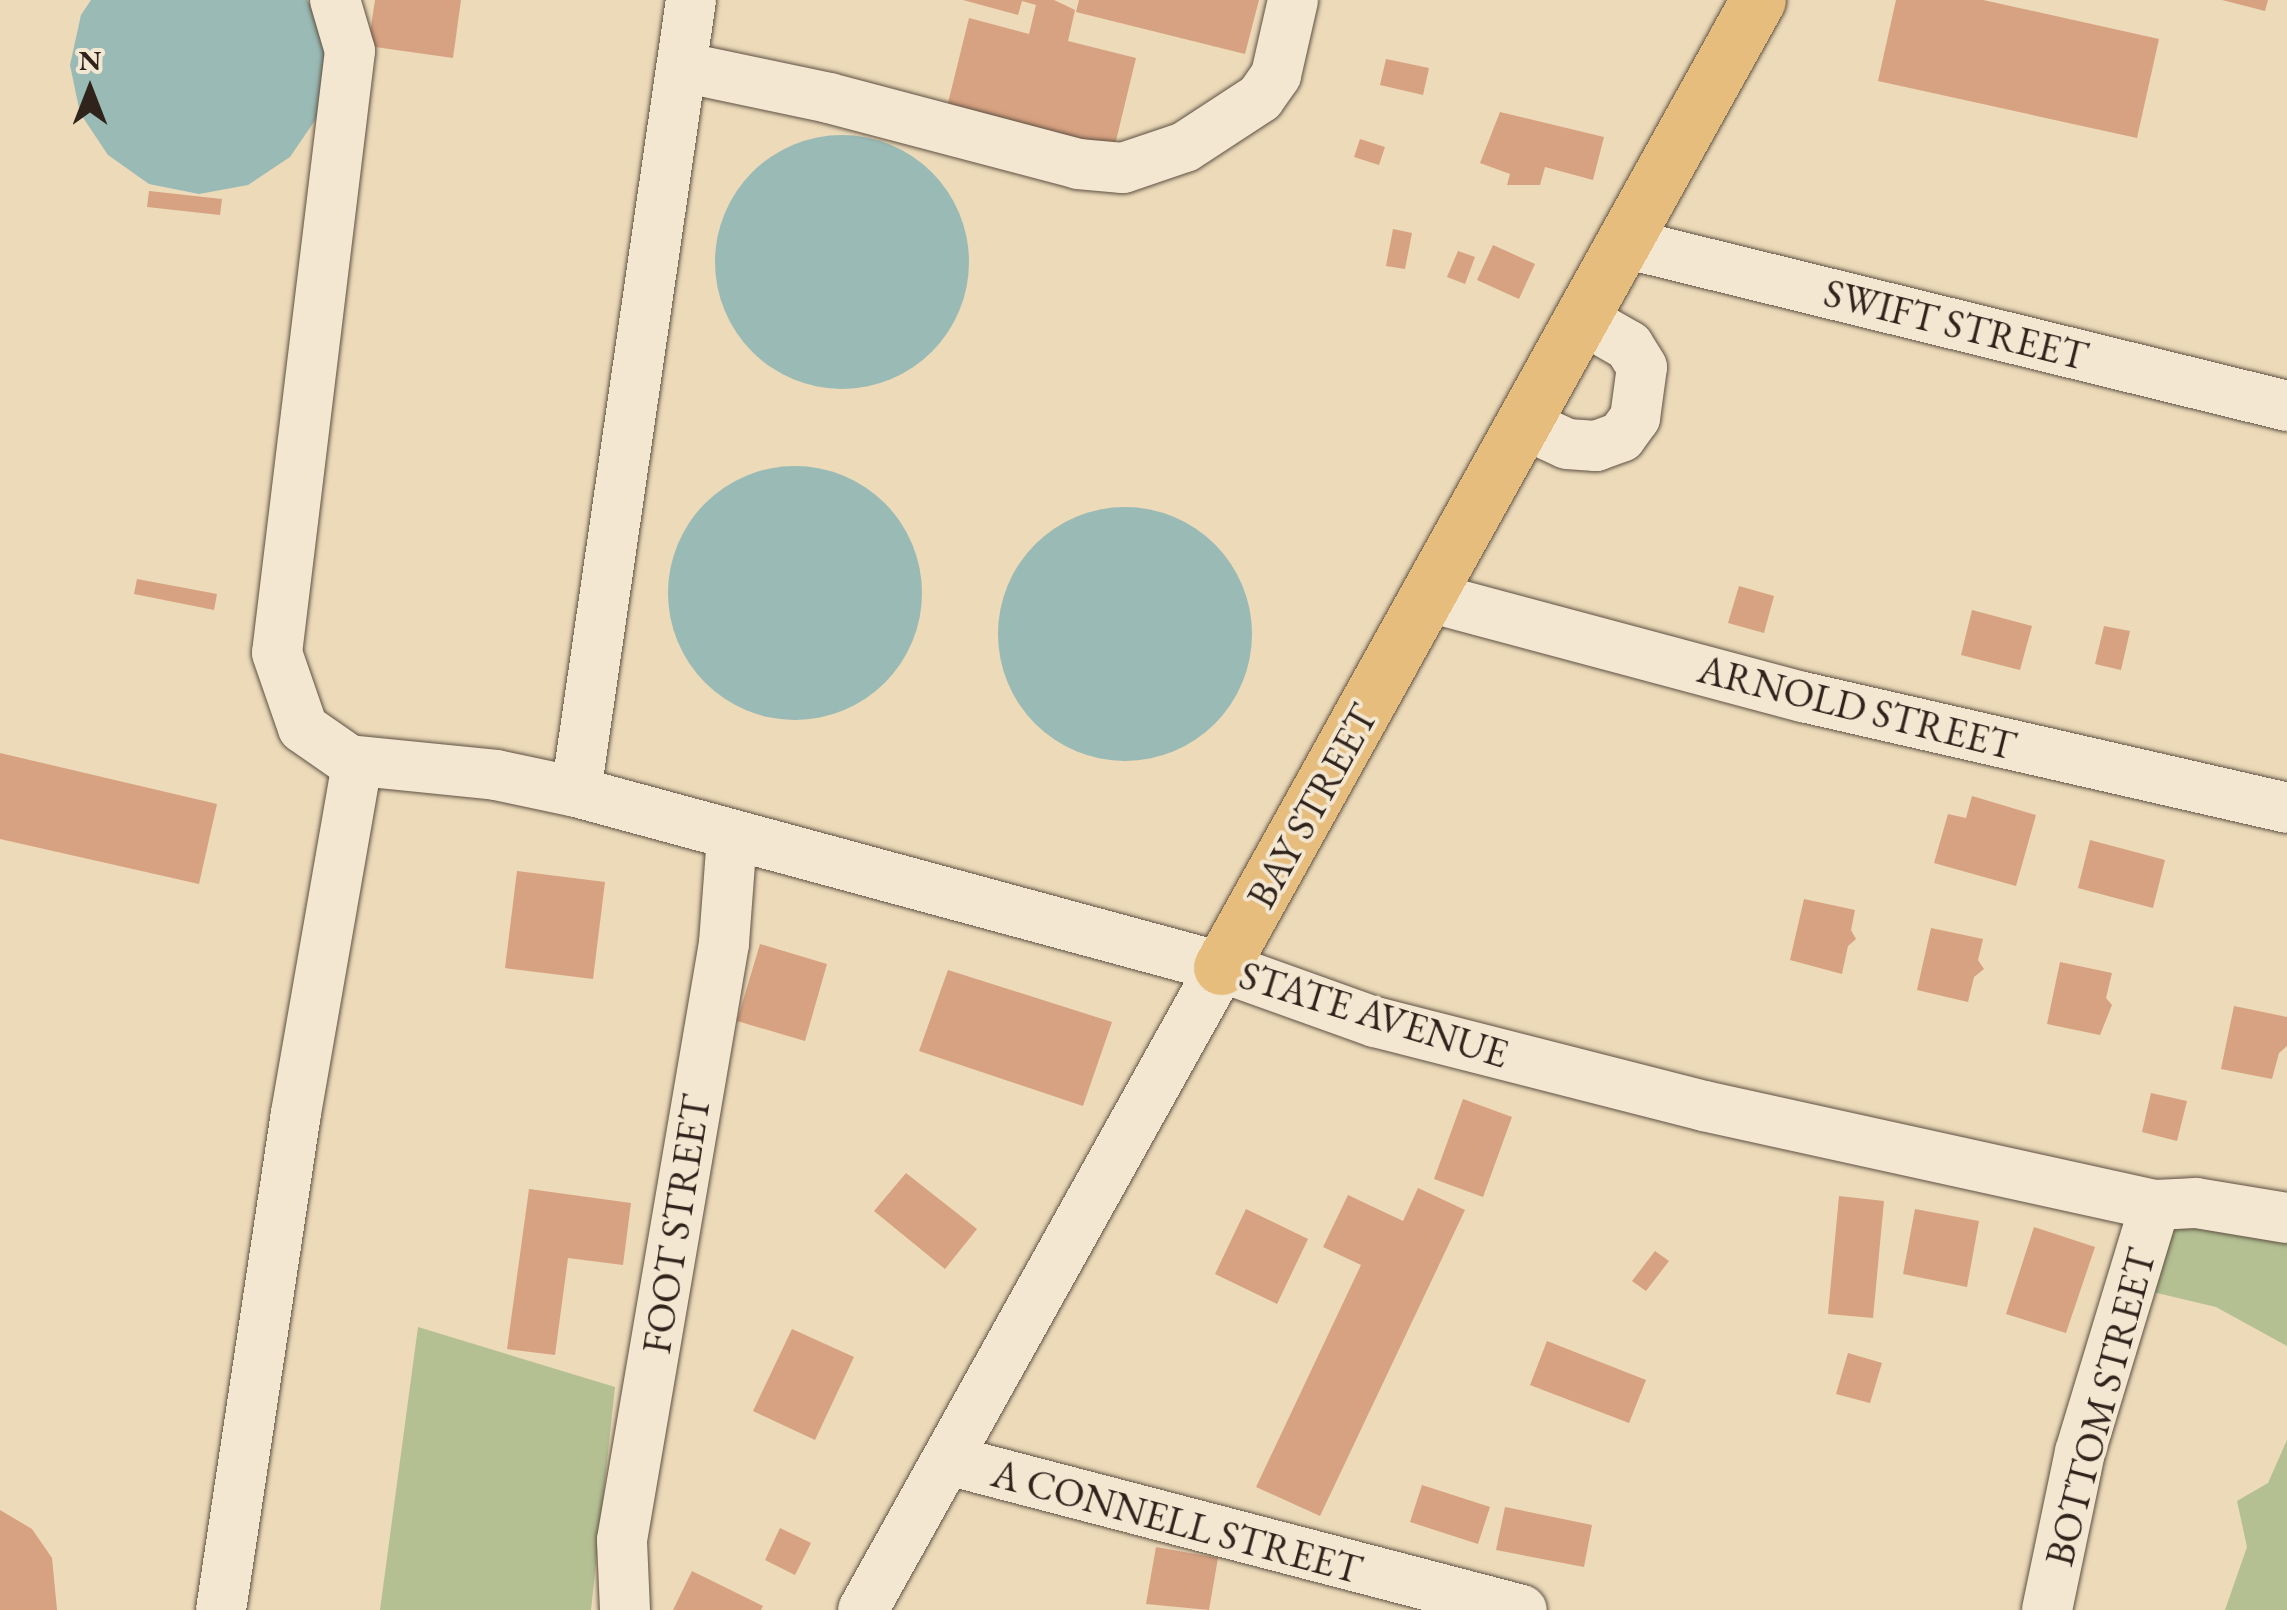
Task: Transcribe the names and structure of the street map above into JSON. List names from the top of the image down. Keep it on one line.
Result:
{"streets":{"main road":["BAY STREET"],"street":["SWIFT STREET","ARNOLD STREET","STATE AVENUE","FOOT STREET","BOTTOM STREET","A CONNELL STREET"]},"crossings":[["SWIFT STREET","BAY STREET"],["ARNOLD STREET","BAY STREET"],["BAY STREET","STATE AVENUE"],["BAY STREET","A CONNELL STREET"],["STATE AVENUE","FOOT STREET"],["STATE AVENUE","BOTTOM STREET"]],"north":"top"}
